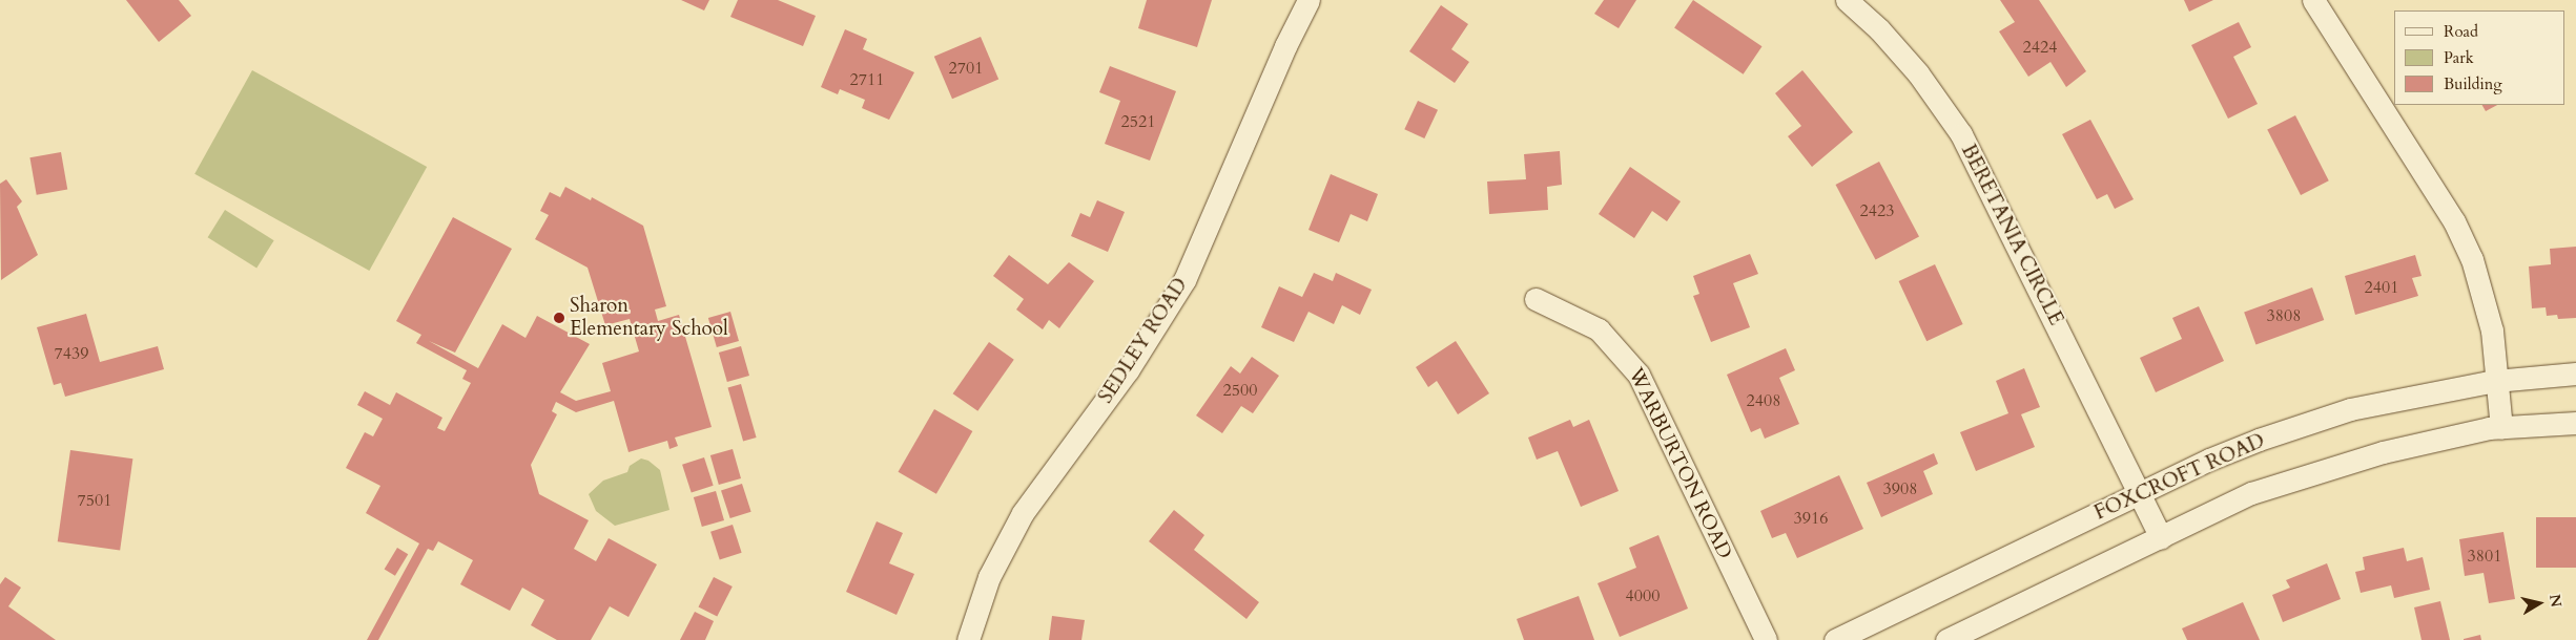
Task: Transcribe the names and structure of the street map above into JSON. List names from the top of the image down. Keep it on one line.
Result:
{"streets":{"street":["BERETANIA CIRCLE","SEDLEY ROAD","WARBURTON ROAD","FOXCROFT ROAD"]},"crossings":[["BERETANIA CIRCLE","FOXCROFT ROAD"]],"places":["Sharon Elementary School"],"house_numbers":["2424","2701","2711","2521","2423","2401","3808","7439","2500","2408","3908","7501","3916","3801","4000"],"legend":["Road","Park","Building"],"north":"right"}
